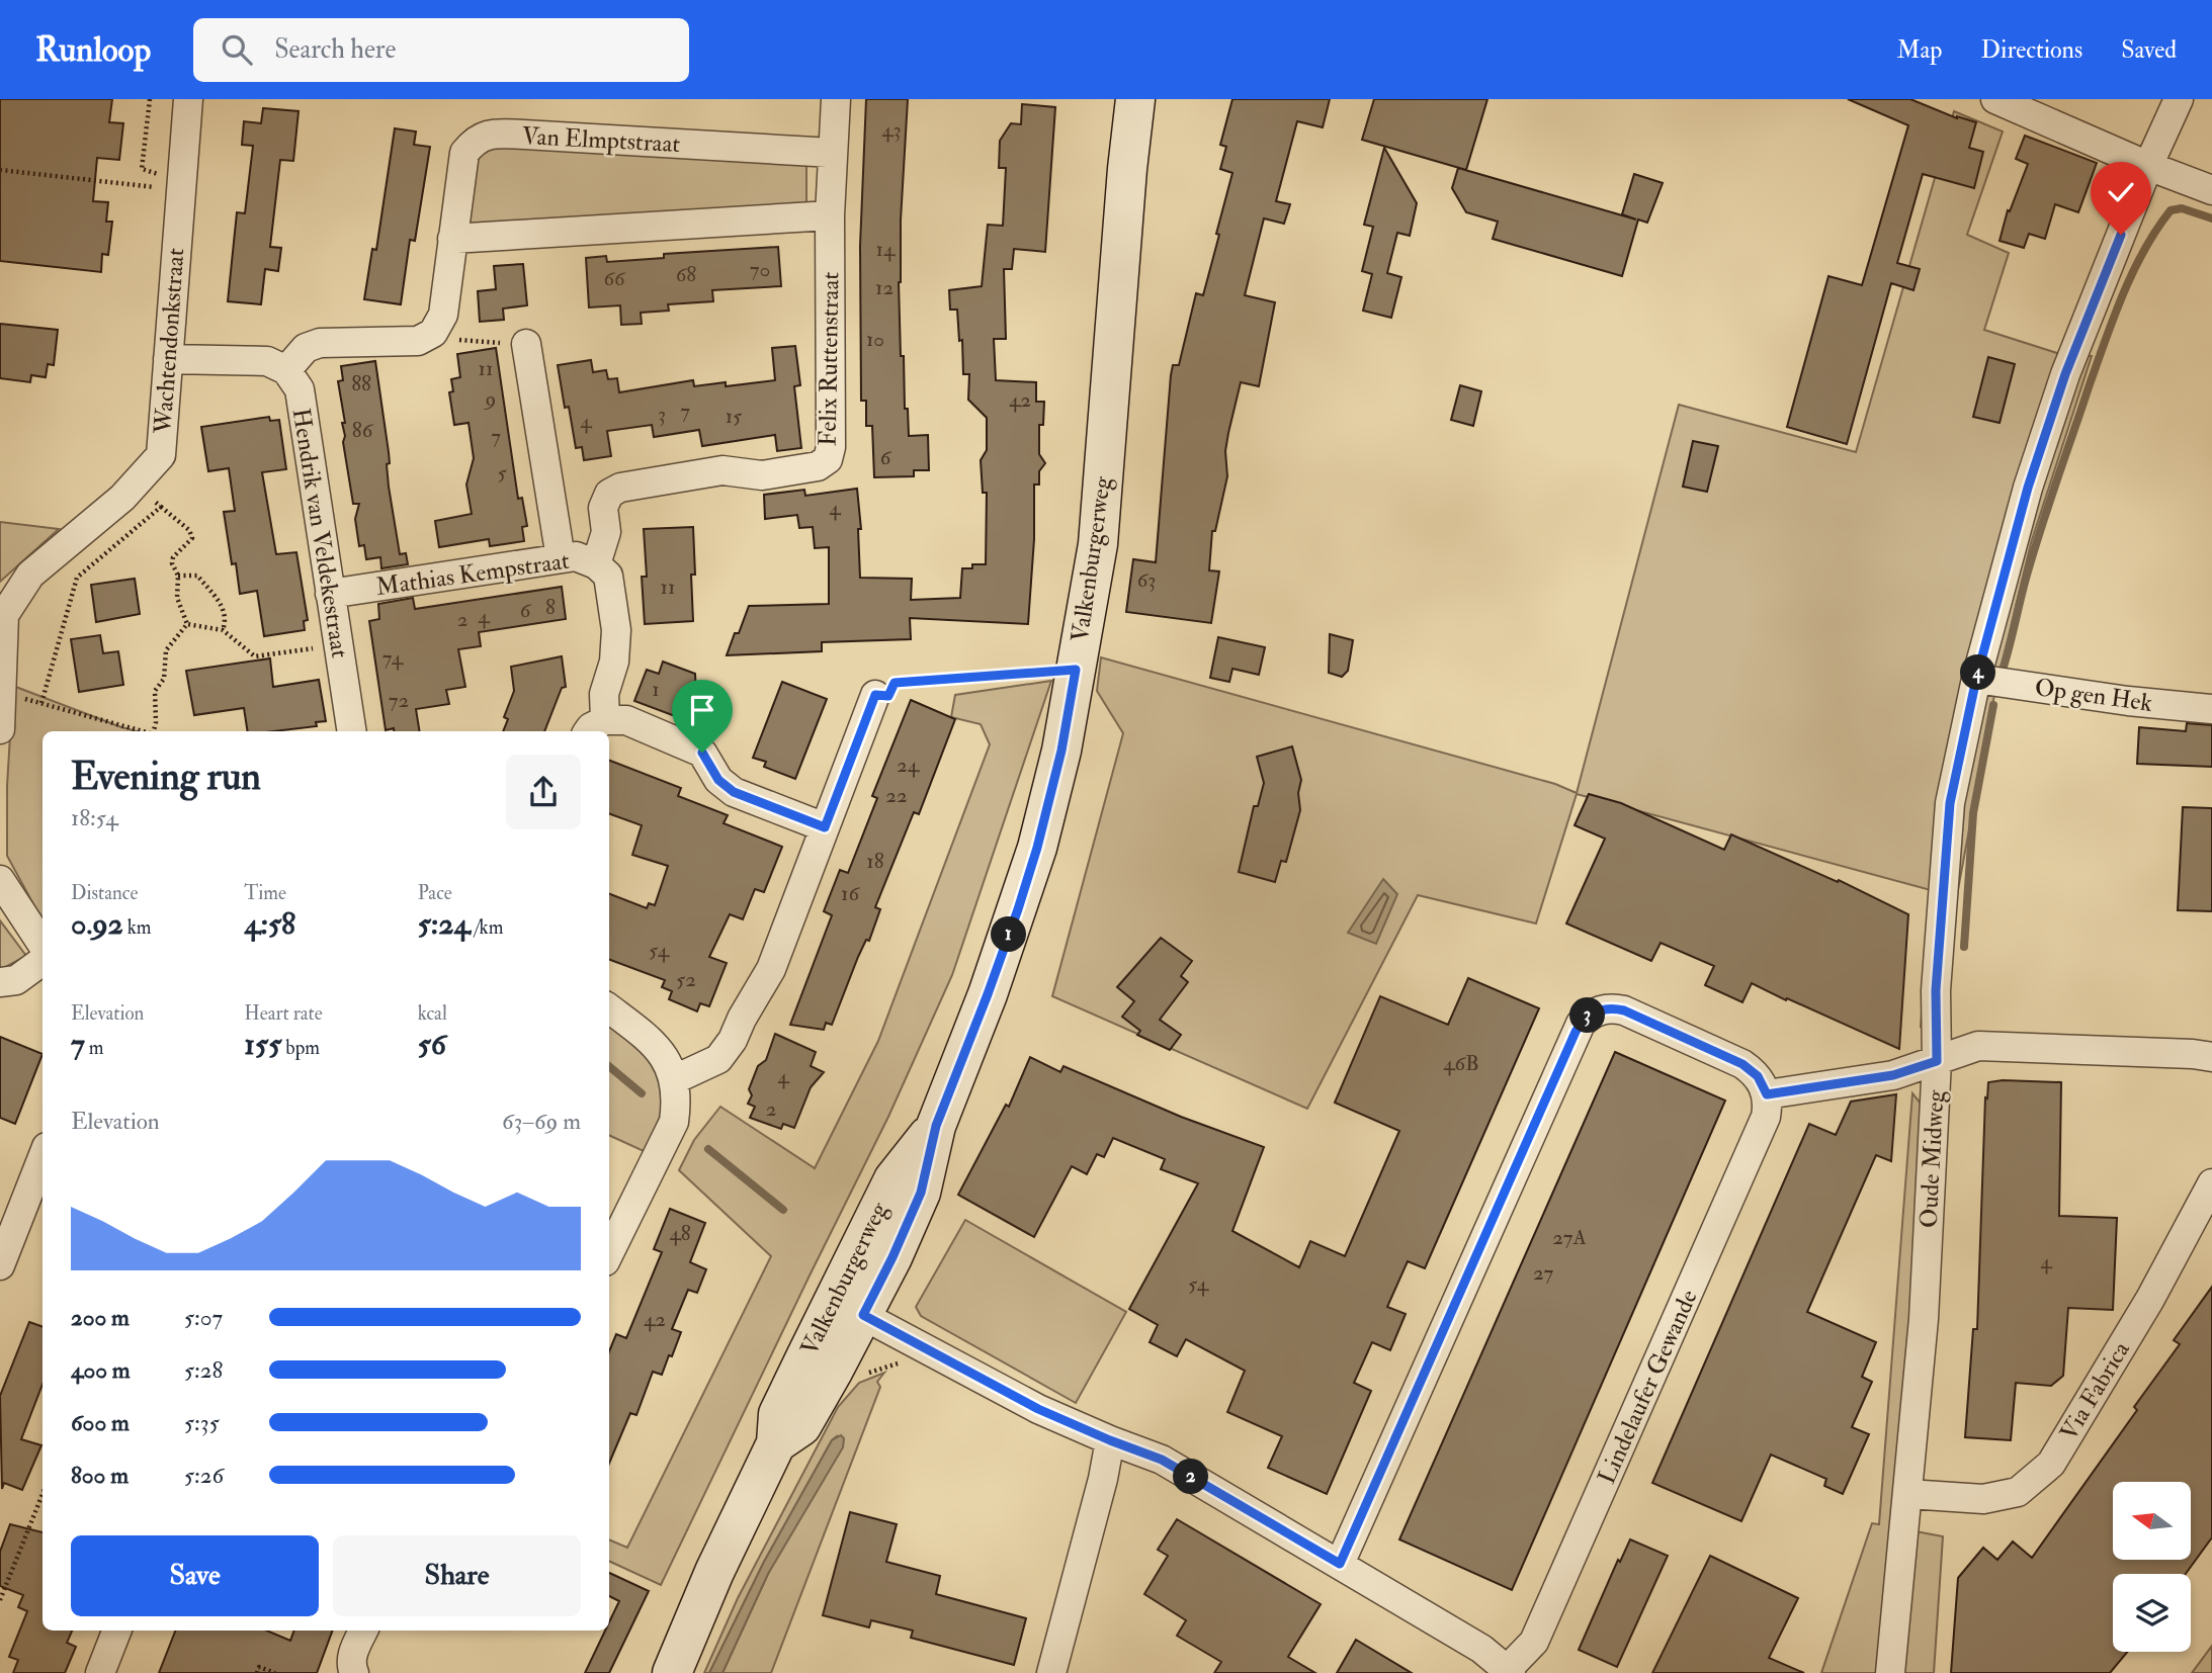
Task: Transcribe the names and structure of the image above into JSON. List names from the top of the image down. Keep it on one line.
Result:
{"streets":{"main road":["Valkenburgerweg"],"street":["Van Elmptstraat","Wachtendonkstraat","Felix Ruttenstraat","Hendrik van Veldekestraat","Mathias Kempstraat","Op gen Hek","Oude Midweg","Lindelaufer Gewande","Via Fabrica"]},"crossings":[["Felix Ruttenstraat","Mathias Kempstraat"],["Hendrik van Veldekestraat","Mathias Kempstraat"],["Valkenburgerweg","Lindelaufer Gewande"],["Op gen Hek","Oude Midweg"],["Oude Midweg","Via Fabrica"]],"house_numbers":["43","14","70","68","66","12","10","11","88","9","42","7","3","15","4","86","7","6","5","4","63","11","8","6","4","2","74","1","72","24","22","18","16","54","52","46B","4","2","48","27A","4","27","54","42"],"north":"left","page":{"header":"Runloop","search":"Search here","nav":["Map","Directions","Saved"],"pins":["4","1","3","2"],"heading":["Evening run","18:54"],"stats":[["Distance","0.92 km"],["Time","4:58"],["Pace","5:24 /km"],["Elevation","7 m"],["Heart rate","155 bpm"],["kcal","56"]],"chart":["Elevation","63–69 m"],"list":[{"name":"200 m","note":"5:07"},{"name":"400 m","note":"5:28"},{"name":"600 m","note":"5:35"},{"name":"800 m","note":"5:26"}],"buttons":["Save","Share"]}}
